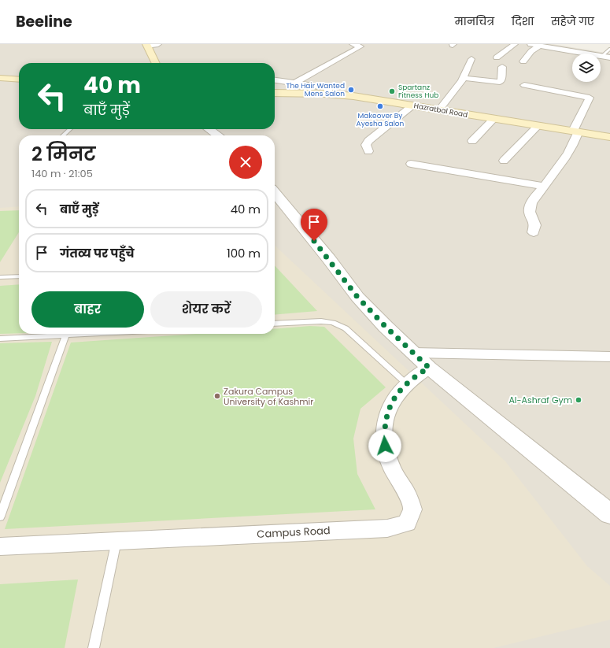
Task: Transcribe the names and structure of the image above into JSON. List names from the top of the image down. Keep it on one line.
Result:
{"streets":{"main road":["Hazratbal Road"],"street":["Campus Road"]},"places":["The Hair Wanted Mens Salon","Spartanz Fitness Hub","Makeover By Ayesha Salon","Zakura Campus University of Kashmir","Al-Ashraf Gym"],"page":{"header":"Beeline","nav":["मानचित्र","दिशा","सहेजे गए"],"turn":["40 m","बाएँ मुड़ें"],"heading":["2 मिनट","140 m · 21:05"],"list":[{"name":"बाएँ मुड़ें","value":"40 m"},{"name":"गंतव्य पर पहुँचे","value":"100 m"}],"buttons":["बाहर","शेयर करें"]}}
